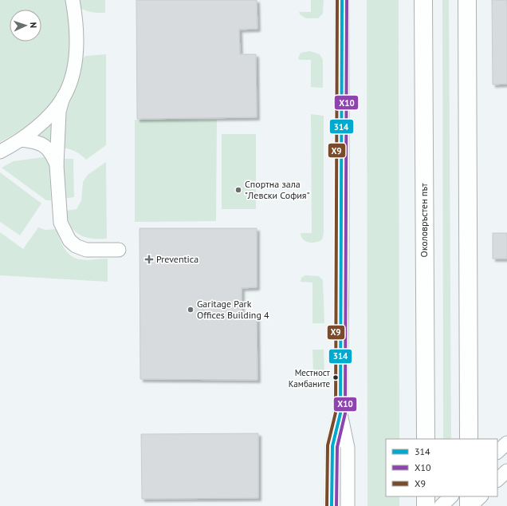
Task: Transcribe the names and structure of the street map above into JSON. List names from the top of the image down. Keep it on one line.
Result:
{"streets":{"highway":["Околовръстен път"]},"places":{"other":["Спортна зала \"Левски София\"","Garitage Park Offices Building 4","Местност Камбаните"],"health":["Preventica"]},"lines":["transit line 314","transit line Х10","transit line Х9"],"legend":["314","Х10","Х9"],"north":"right"}
